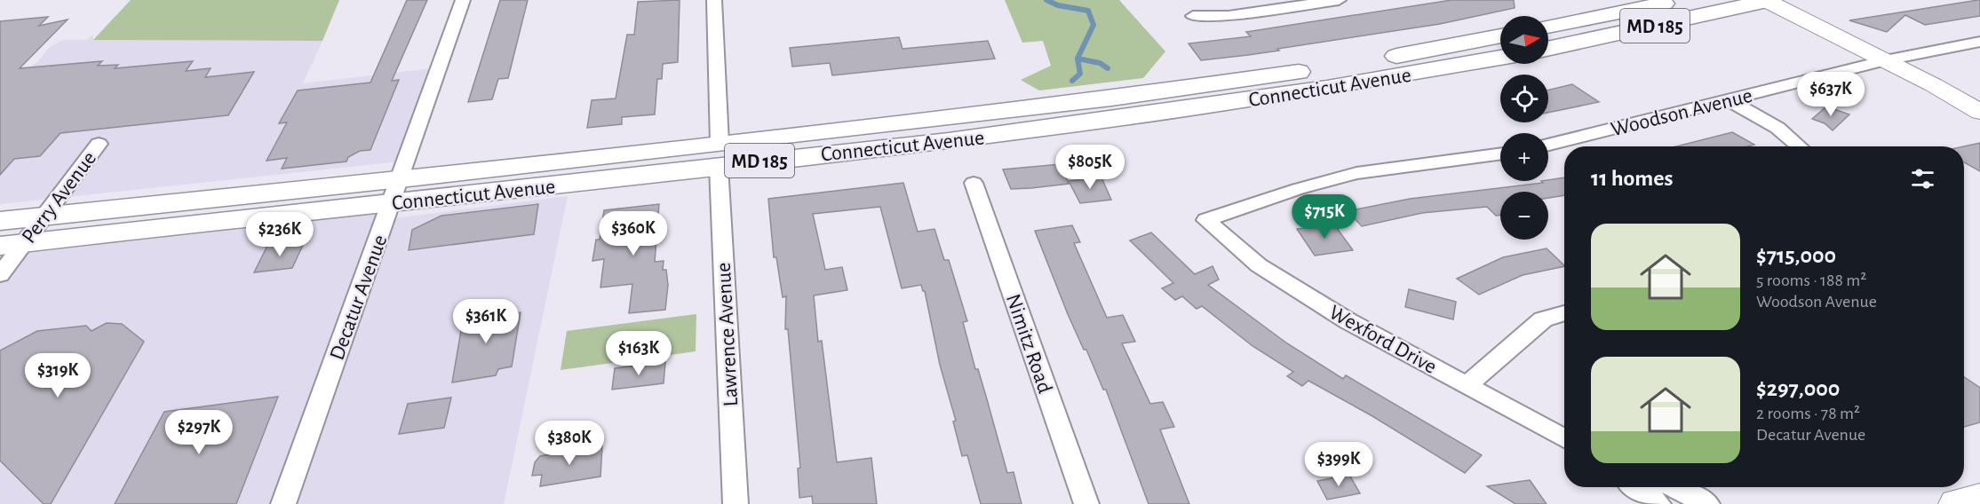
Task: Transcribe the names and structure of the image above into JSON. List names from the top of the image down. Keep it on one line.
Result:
{"streets":{"main road":["MD 185","Connecticut Avenue"],"street":["Woodson Avenue","Perry Avenue","Decatur Avenue","Lawrence Avenue","Wexford Drive","Nimitz Road"]},"crossings":[["Connecticut Avenue","Perry Avenue"],["Connecticut Avenue","Decatur Avenue"],["Connecticut Avenue","Lawrence Avenue"]],"north":"right","page":{"map_buttons":["+","−"],"price":["$637K","$805K","$715K","$360K","$236K","$361K","$163K","$319K","$297K","$380K","$399K"],"heading":"11 homes","list":[{"name":"$715,000","note":"5 rooms · 188 m² · Woodson Avenue"},{"name":"$297,000","note":"2 rooms · 78 m² · Decatur Avenue"}]}}
